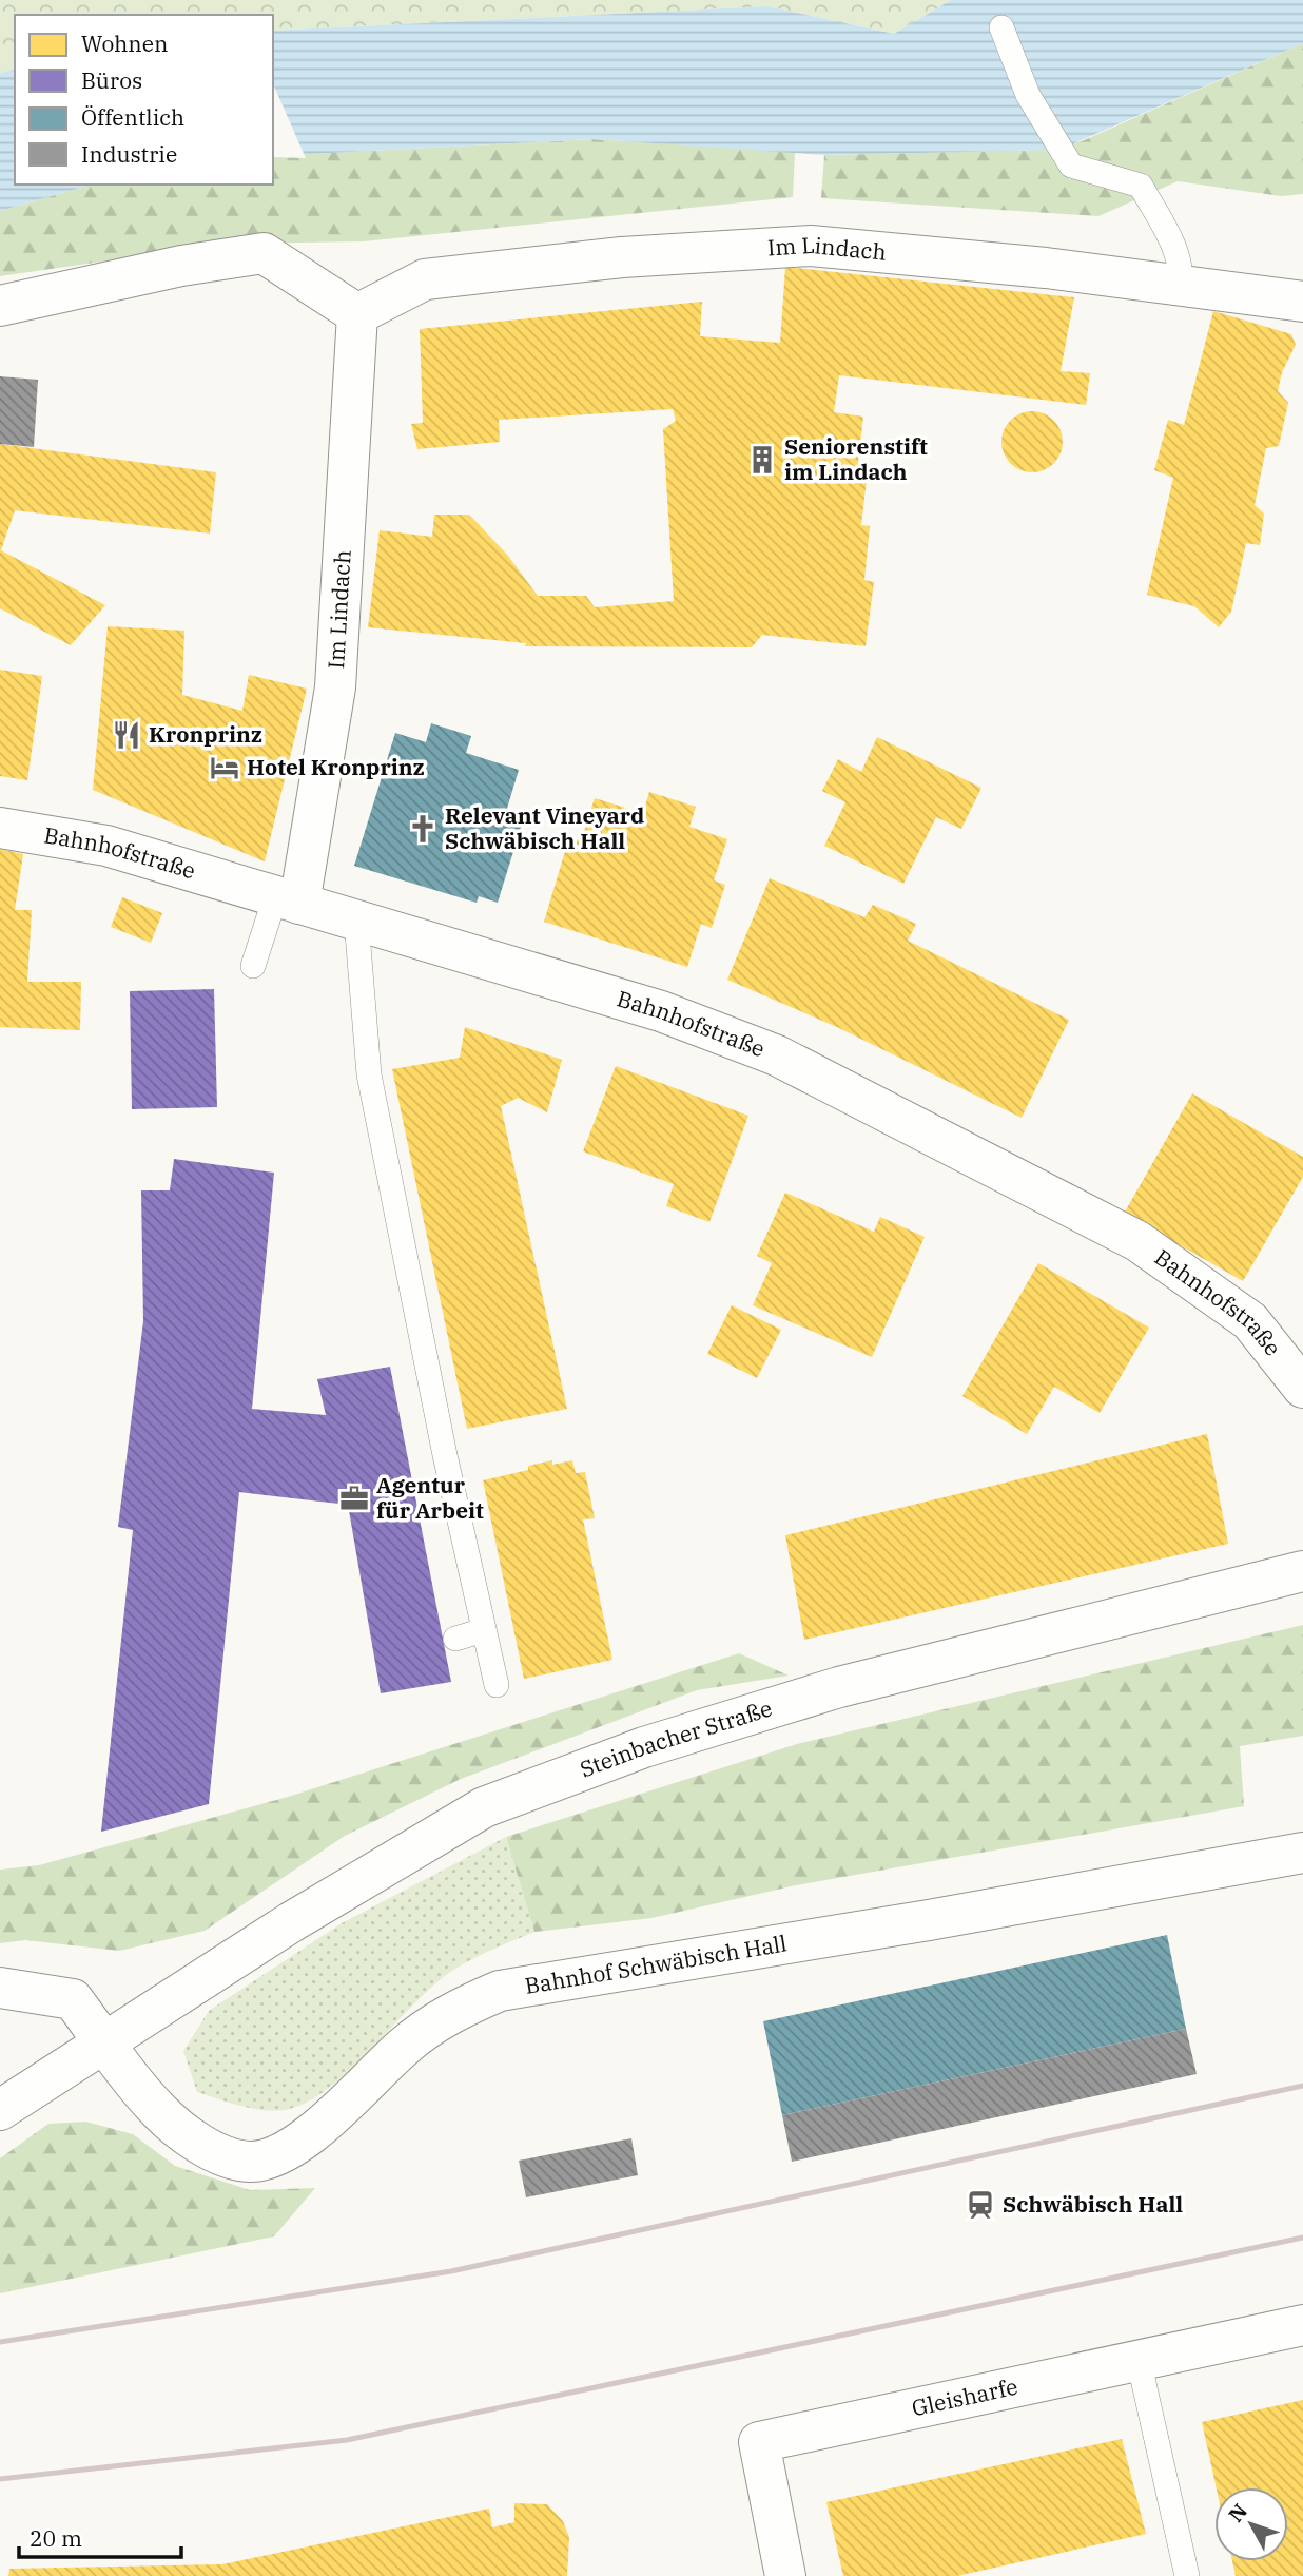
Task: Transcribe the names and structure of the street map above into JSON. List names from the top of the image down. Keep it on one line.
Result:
{"streets":{"street":["Im Lindach","Bahnhofstraße","Steinbacher Straße","Bahnhof Schwäbisch Hall","Gleisharfe"]},"crossings":[["Im Lindach","Bahnhofstraße"],["Steinbacher Straße","Bahnhof Schwäbisch Hall"]],"places":{"building":["Seniorenstift im Lindach"],"restaurant":["Kronprinz"],"hotel":["Hotel Kronprinz"],"church":["Relevant Vineyard Schwäbisch Hall"],"office":["Agentur für Arbeit"],"station":["Schwäbisch Hall"]},"legend":["Wohnen","Büros","Öffentlich","Industrie"],"scale_bar":"20 m","north":"top left"}
